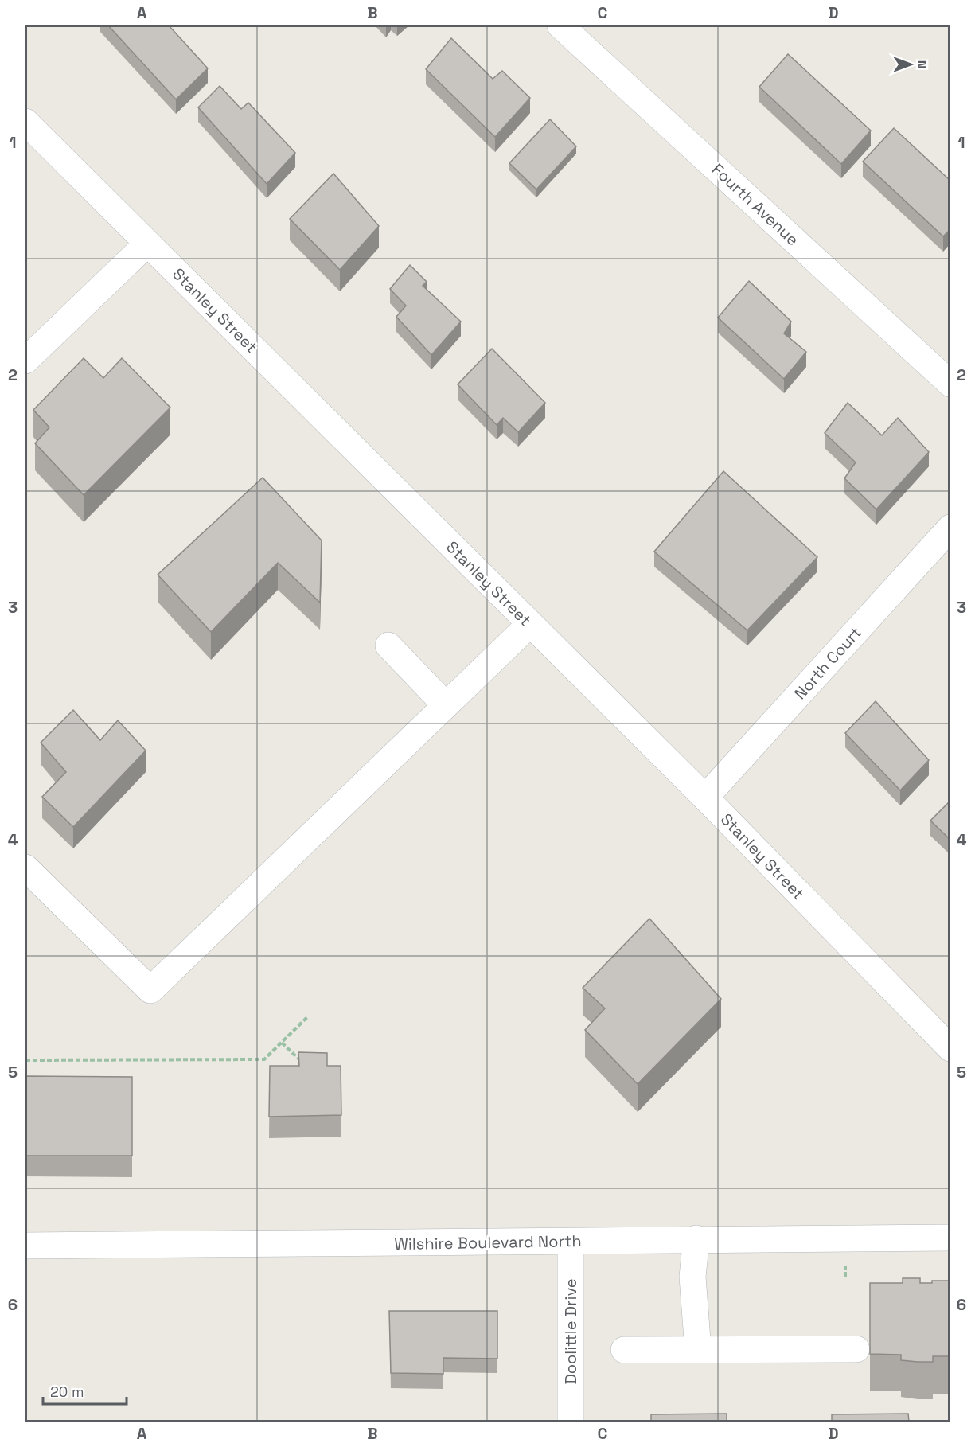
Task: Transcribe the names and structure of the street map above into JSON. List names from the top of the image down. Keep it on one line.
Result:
{"streets":{"street":["Fourth Avenue","Stanley Street","North Court","Wilshire Boulevard North","Doolittle Drive"]},"crossings":[["Stanley Street","North Court"],["Wilshire Boulevard North","Doolittle Drive"]],"scale_bar":"20 m","north":"right","grid":{"columns":["A","B","C","D"],"rows":["1","2","3","4","5","6"]}}
